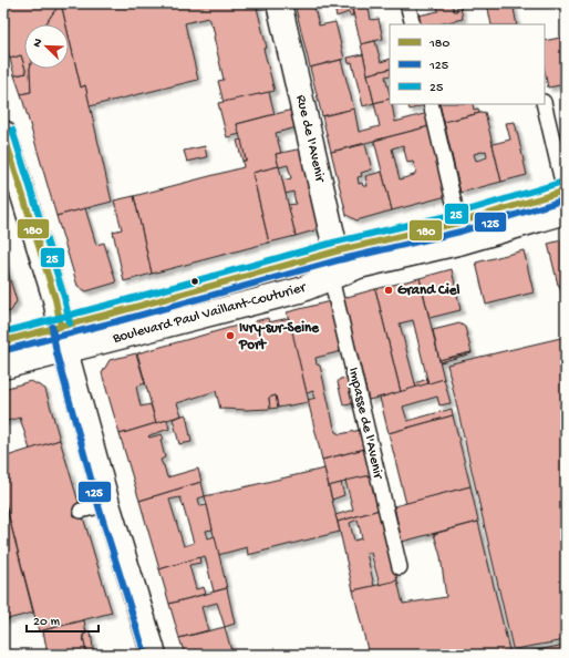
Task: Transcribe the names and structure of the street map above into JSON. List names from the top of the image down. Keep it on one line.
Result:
{"streets":{"main road":["Rue de l'Avenir","Boulevard Paul Vaillant-Couturier"],"lane":["Impasse de l'Avenir"]},"crossings":[["Rue de l'Avenir","Boulevard Paul Vaillant-Couturier"],["Rue de l'Avenir","Impasse de l'Avenir"],["Boulevard Paul Vaillant-Couturier","Impasse de l'Avenir"]],"places":["Grand Ciel","Ivry-sur-Seine Port"],"lines":["transit line 25","transit line 180","transit line 125"],"legend":["180","125","25"],"scale_bar":"20 m","north":"top left"}
